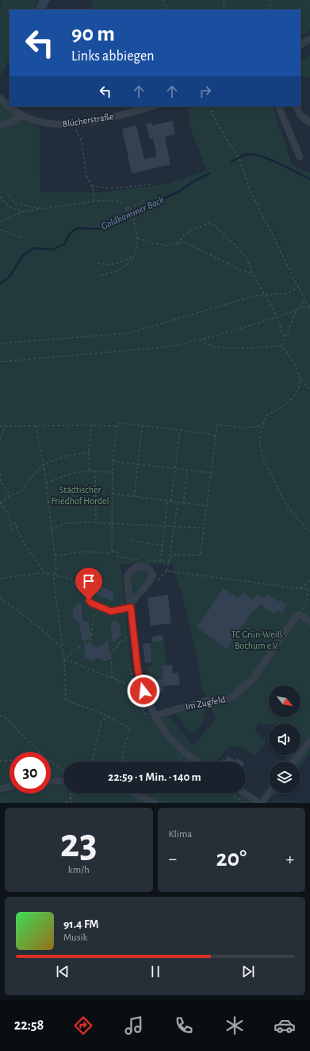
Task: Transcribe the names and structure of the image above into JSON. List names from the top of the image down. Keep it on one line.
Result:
{"streets":{"street":["Blücherstraße","Im Zugfeld"]},"water":["Goldhammer Bach"],"parks":["Städtischer Friedhof Hordel","TC Grün-Weiß Bochum e.V."],"north":"bottom right","page":{"turn":["90 m","Links abbiegen"],"limit":"30","trip":"22:59 · 1 Min. · 140 m","tile":[["23","km/h"],"Klima"],"heat":["−","20°","+"],"song":["91.4 FM","Musik"],"tabs":"22:58"}}
